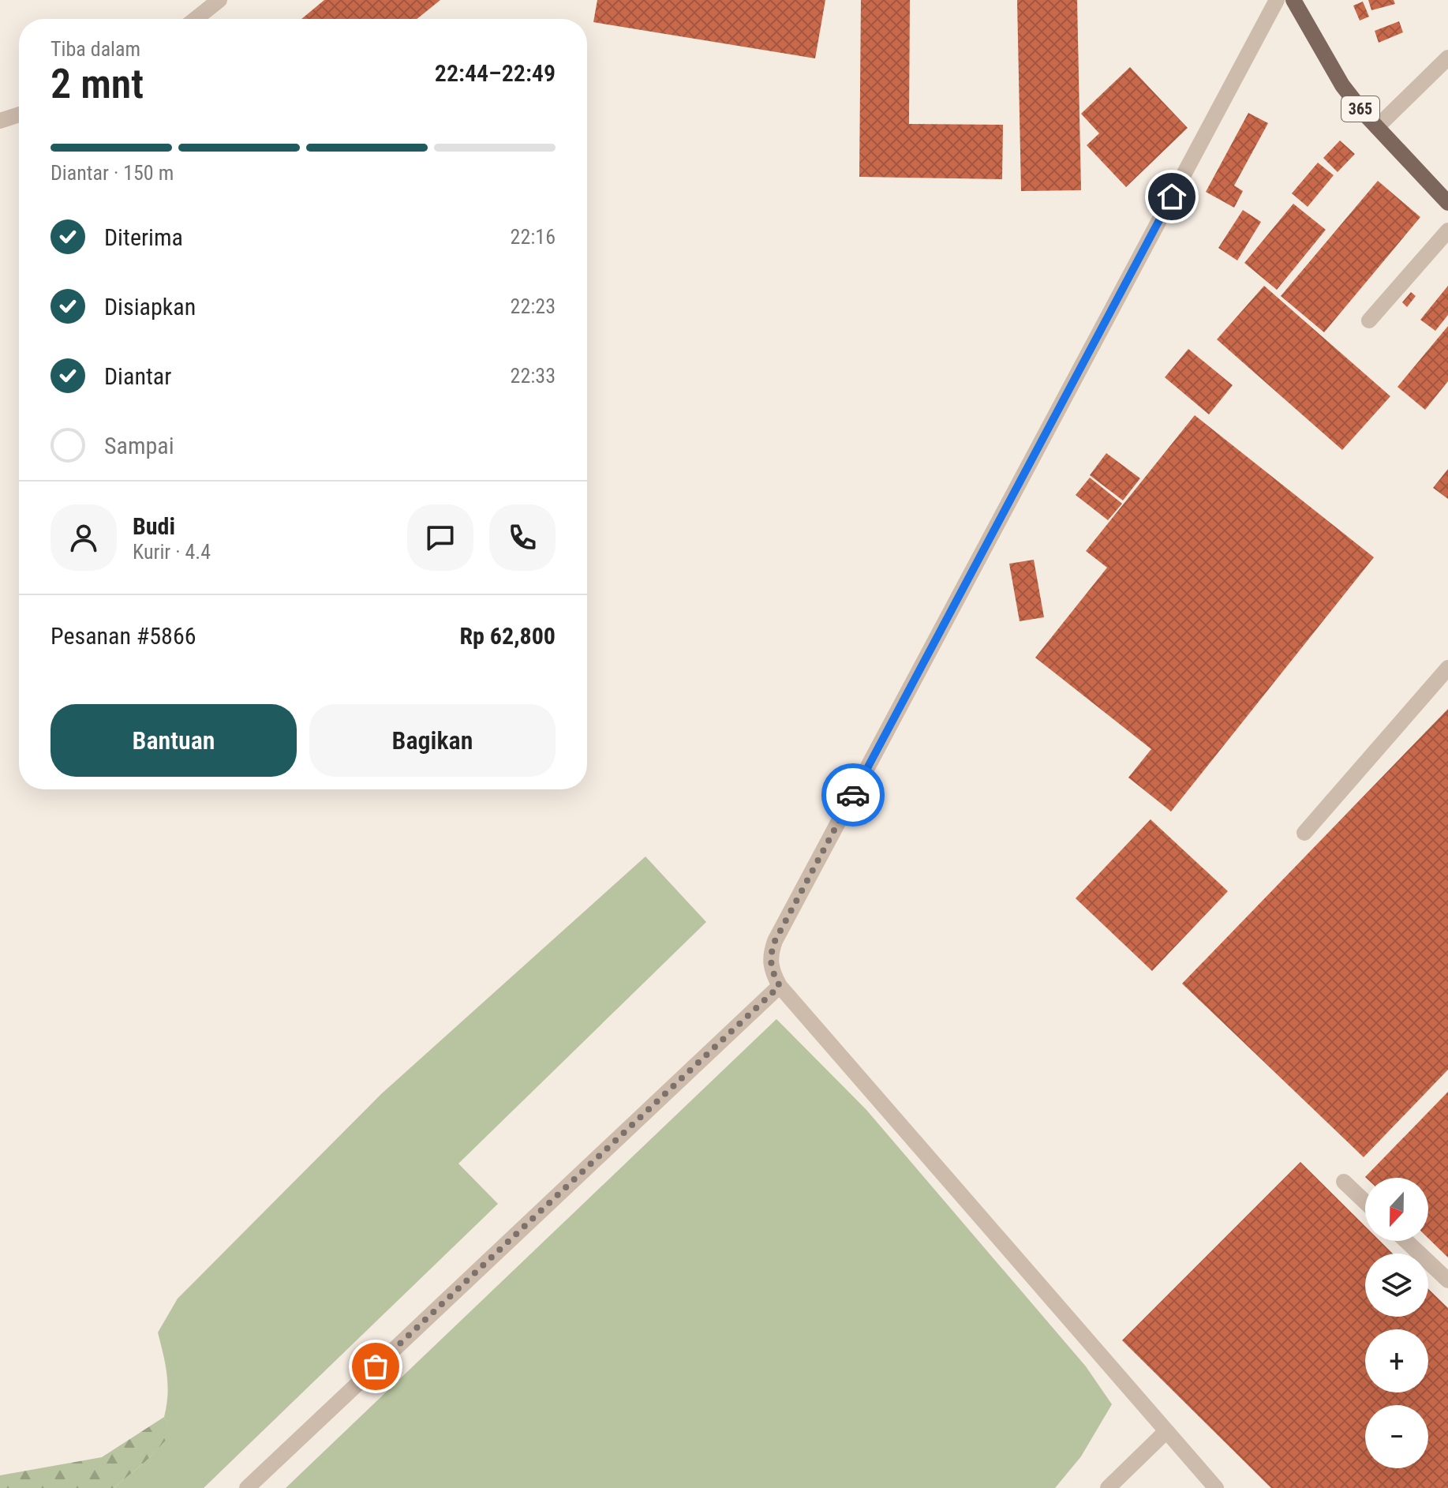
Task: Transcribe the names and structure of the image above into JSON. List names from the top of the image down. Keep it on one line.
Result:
{"streets":{"main road":["365"]},"north":"bottom","page":{"heading":["2 mnt","Tiba dalam","22:44–22:49"],"panel":["Budi","Kurir · 4.4","Pesanan #5866","Rp 62,800"],"bar":"Diantar · 150 m","list":[["Diterima","22:16"],["Disiapkan","22:23"],["Diantar","22:33"],"Sampai"],"buttons":["Bantuan","Bagikan"],"map_buttons":["+","−"]}}
